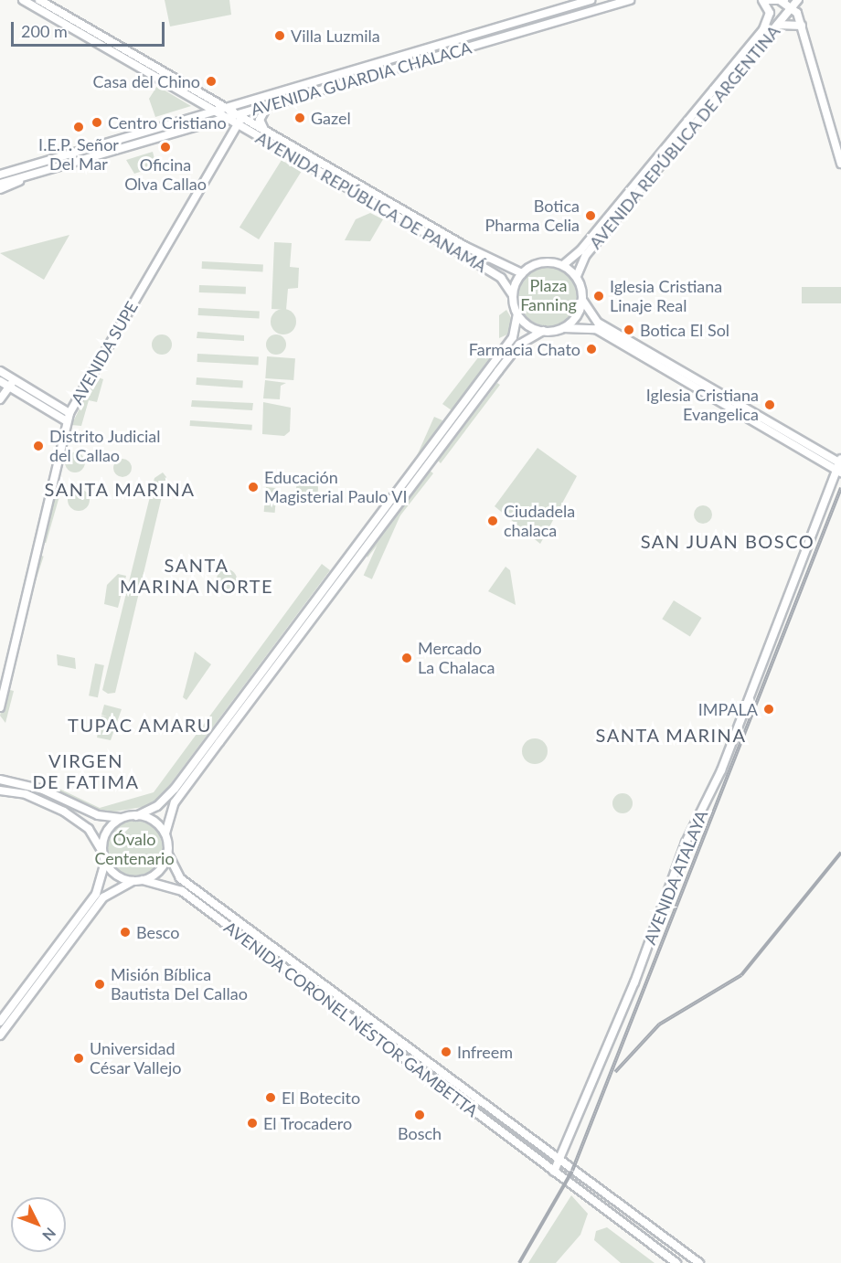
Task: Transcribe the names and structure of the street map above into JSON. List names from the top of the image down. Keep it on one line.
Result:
{"streets":{"main road":["AVENIDA GUARDIA CHALACA","AVENIDA REPÚBLICA DE ARGENTINA","AVENIDA REPÚBLICA DE PANAMÁ","AVENIDA SUPE","AVENIDA ATALAYA","AVENIDA CORONEL NÉSTOR GAMBETTA"]},"crossings":[["AVENIDA GUARDIA CHALACA","AVENIDA REPÚBLICA DE PANAMÁ"],["AVENIDA GUARDIA CHALACA","AVENIDA SUPE"],["AVENIDA REPÚBLICA DE ARGENTINA","AVENIDA REPÚBLICA DE PANAMÁ"],["AVENIDA REPÚBLICA DE PANAMÁ","AVENIDA SUPE"],["AVENIDA ATALAYA","AVENIDA CORONEL NÉSTOR GAMBETTA"]],"districts":["SANTA MARINA","SAN JUAN BOSCO","SANTA MARINA NORTE","TUPAC AMARU","SANTA MARINA","VIRGEN DE FATIMA"],"parks":["Plaza Fanning","Óvalo Centenario"],"places":["Villa Luzmila","Casa del Chino","Gazel","Centro Cristiano","I.E.P. Señor Del Mar","Oficina Olva Callao","Botica Pharma Celia","Iglesia Cristiana Linaje Real","Botica El Sol","Farmacia Chato","Iglesia Cristiana Evangelica","Distrito Judicial del Callao","Educación Magisterial Paulo VI","Ciudadela chalaca","Mercado La Chalaca","IMPALA","Besco","Misión Bíblica Bautista Del Callao","Infreem","Universidad César Vallejo","El Botecito","Bosch","El Trocadero"],"scale_bar":"200 m","north":"bottom right"}
